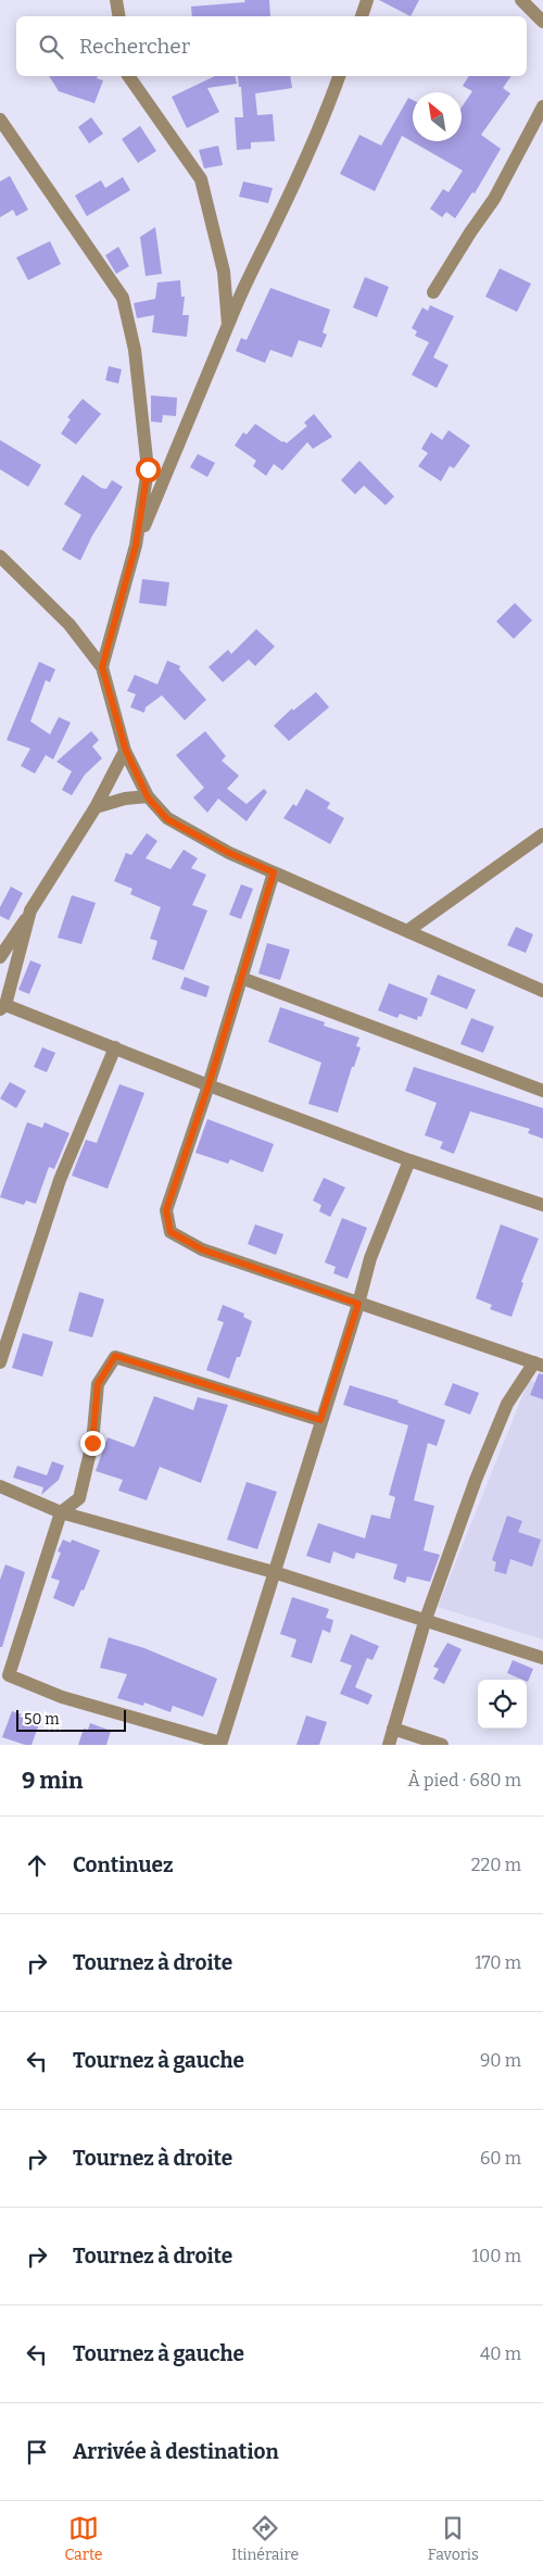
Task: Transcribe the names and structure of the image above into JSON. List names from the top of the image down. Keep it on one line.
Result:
{"scale_bar":"50 m","north":"top left","page":{"search":"Rechercher","scale":"50 m","heading":["9 min","À pied · 680 m"],"list":[["Continuez","220 m"],["Tournez à droite","170 m"],["Tournez à gauche","90 m"],["Tournez à droite","60 m"],["Tournez à droite","100 m"],["Tournez à gauche","40 m"],"Arrivée à destination"],"nav":["Carte","Itinéraire","Favoris"]}}
